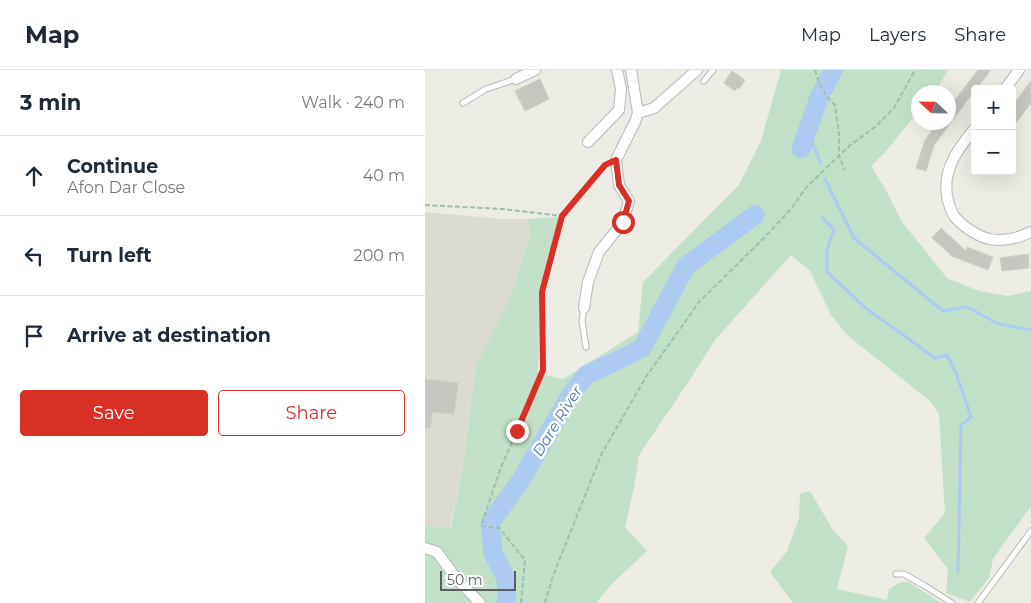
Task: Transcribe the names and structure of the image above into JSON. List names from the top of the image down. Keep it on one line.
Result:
{"water":["Dare River"],"scale_bar":"50 m","north":"left","page":{"header":"Map","nav":["Map","Layers","Share"],"heading":["3 min","Walk · 240 m"],"map_buttons":["+","−"],"list":[["Continue","Afon Dar Close","40 m"],["Turn left","200 m"],"Arrive at destination"],"buttons":["Save","Share"],"scale":"50 m"}}
